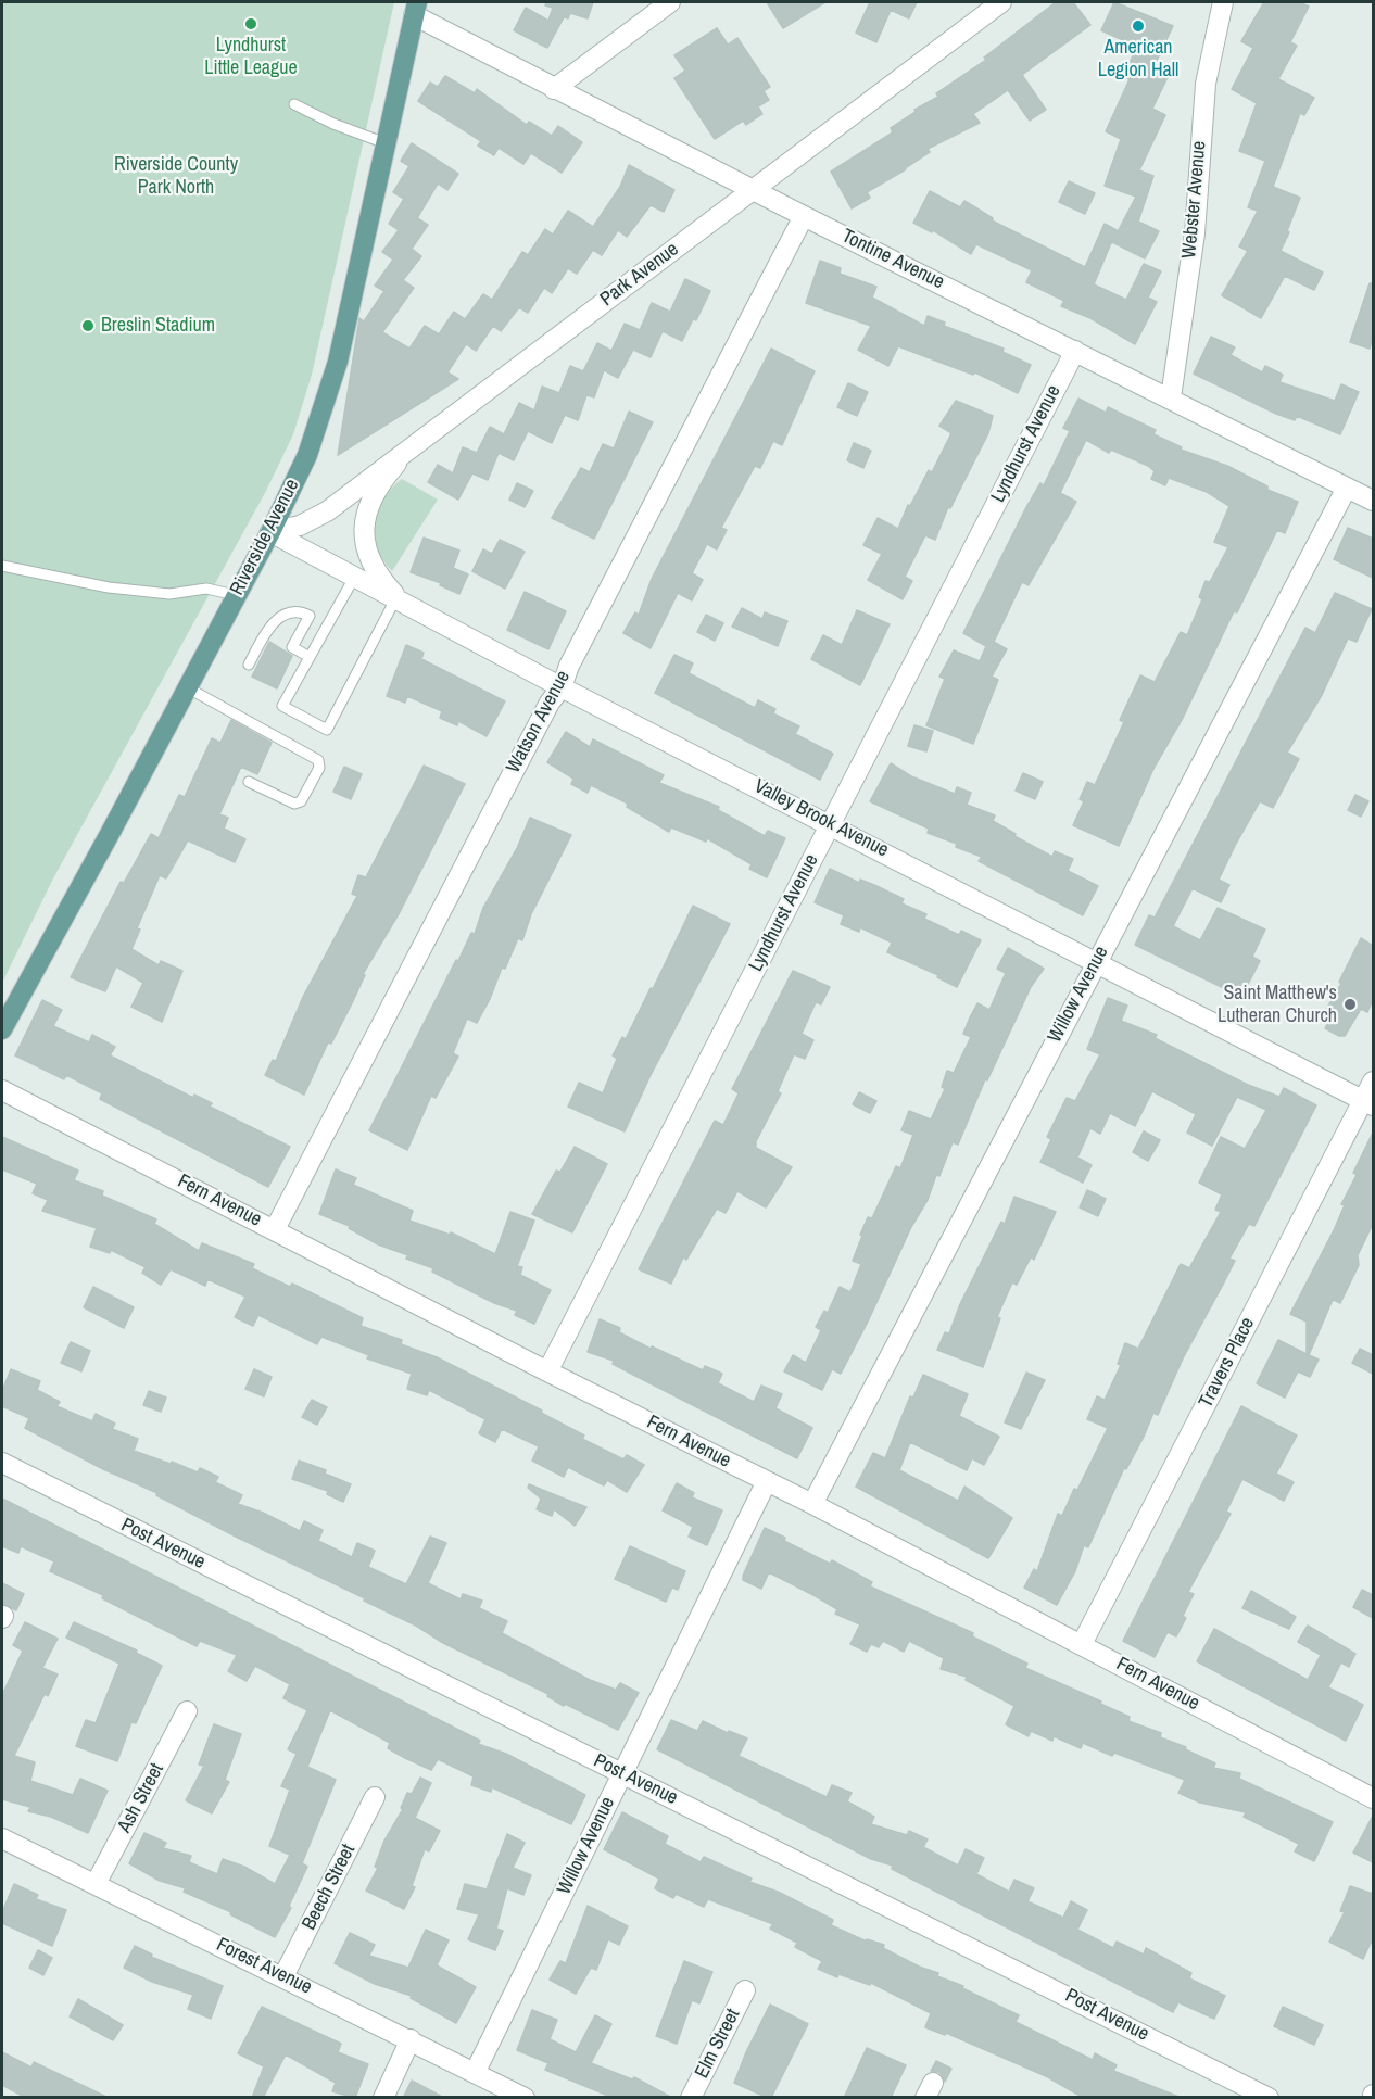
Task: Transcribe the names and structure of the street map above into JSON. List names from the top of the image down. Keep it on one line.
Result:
{"streets":{"main road":["Riverside Avenue"],"street":["Webster Avenue","Tontine Avenue","Park Avenue","Lyndhurst Avenue","Watson Avenue","Valley Brook Avenue","Willow Avenue","Fern Avenue","Travers Place","Post Avenue","Ash Street","Beech Street","Forest Avenue","Elm Street"]},"crossings":[["Webster Avenue","Tontine Avenue"],["Tontine Avenue","Park Avenue"],["Tontine Avenue","Lyndhurst Avenue"],["Tontine Avenue","Riverside Avenue"],["Tontine Avenue","Watson Avenue"],["Tontine Avenue","Willow Avenue"],["Park Avenue","Riverside Avenue"],["Park Avenue","Valley Brook Avenue"],["Lyndhurst Avenue","Valley Brook Avenue"],["Lyndhurst Avenue","Fern Avenue"],["Riverside Avenue","Valley Brook Avenue"],["Watson Avenue","Valley Brook Avenue"],["Watson Avenue","Fern Avenue"],["Valley Brook Avenue","Willow Avenue"],["Valley Brook Avenue","Travers Place"],["Willow Avenue","Fern Avenue"],["Willow Avenue","Post Avenue"],["Willow Avenue","Forest Avenue"],["Fern Avenue","Travers Place"],["Ash Street","Forest Avenue"],["Beech Street","Forest Avenue"]],"parks":["Riverside County Park North"],"places":["Lyndhurst Little League","American Legion Hall","Breslin Stadium","Saint Matthew's Lutheran Church"]}
